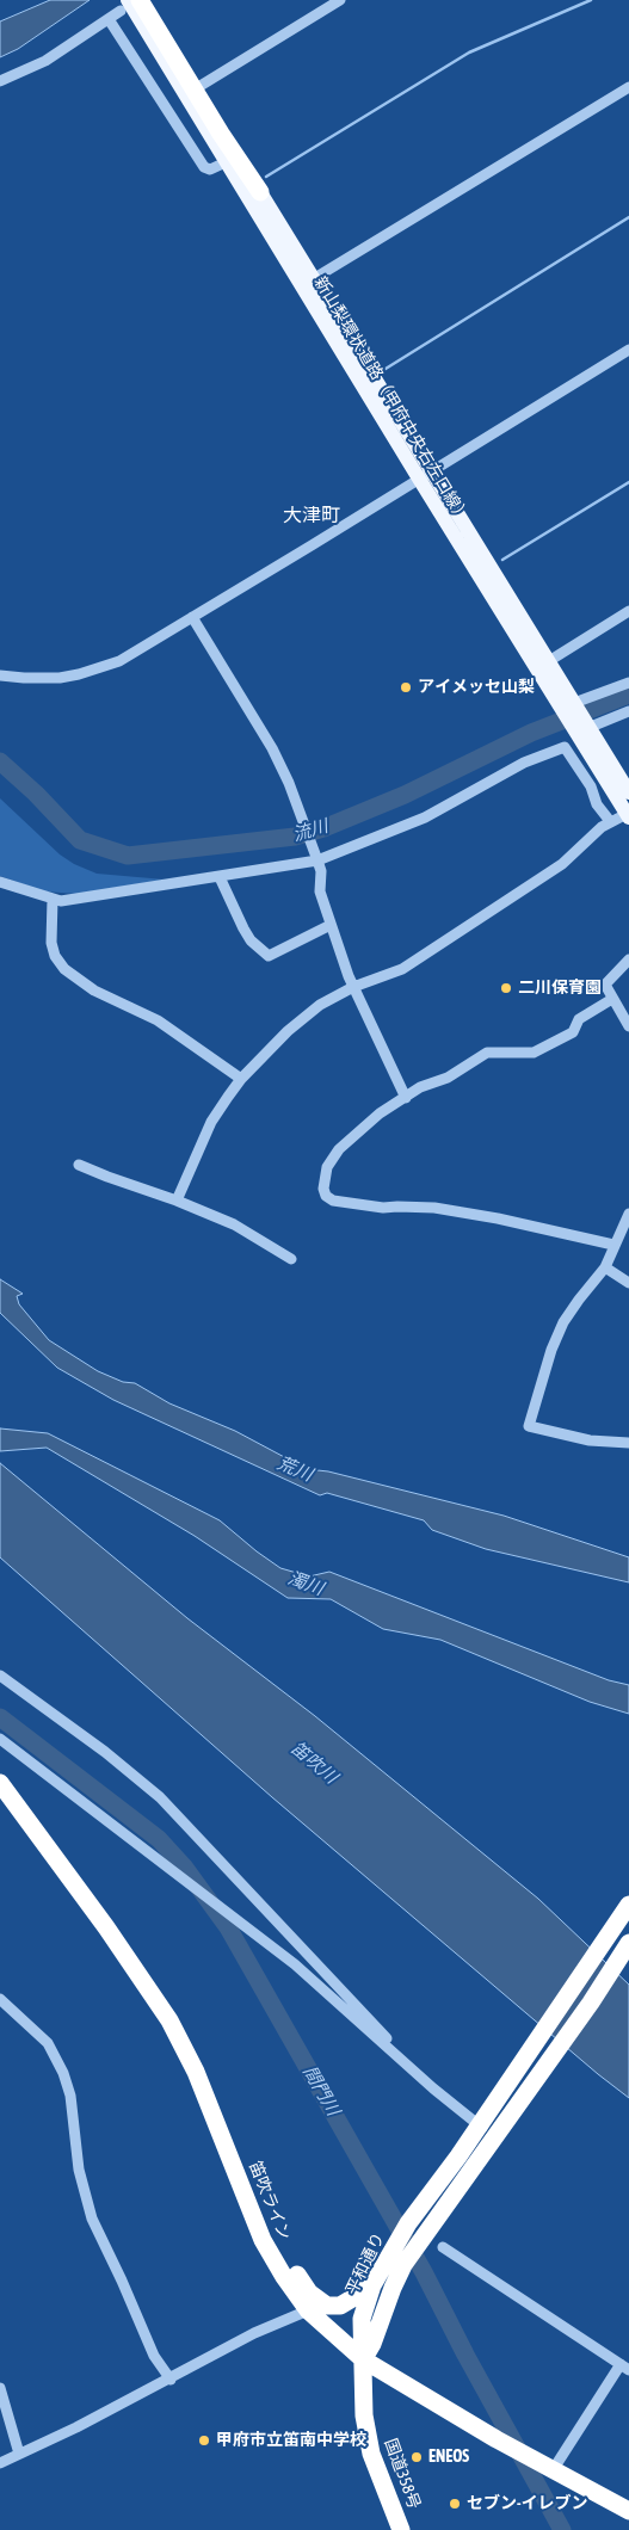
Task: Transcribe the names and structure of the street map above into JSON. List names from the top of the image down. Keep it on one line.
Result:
{"streets":{"highway":["笛吹ライン","平和通り","国道358号"],"main road":["新山梨環状道路（甲府中央右左口線）"]},"crossings":[["笛吹ライン","平和通り"],["笛吹ライン","国道358号"],["平和通り","国道358号"]],"districts":["大津町"],"water":["流川","荒川","濁川","笛吹川","間門川"],"places":["アイメッセ山梨","二川保育園","甲府市立笛南中学校","ENEOS","セブン-イレブン"]}
